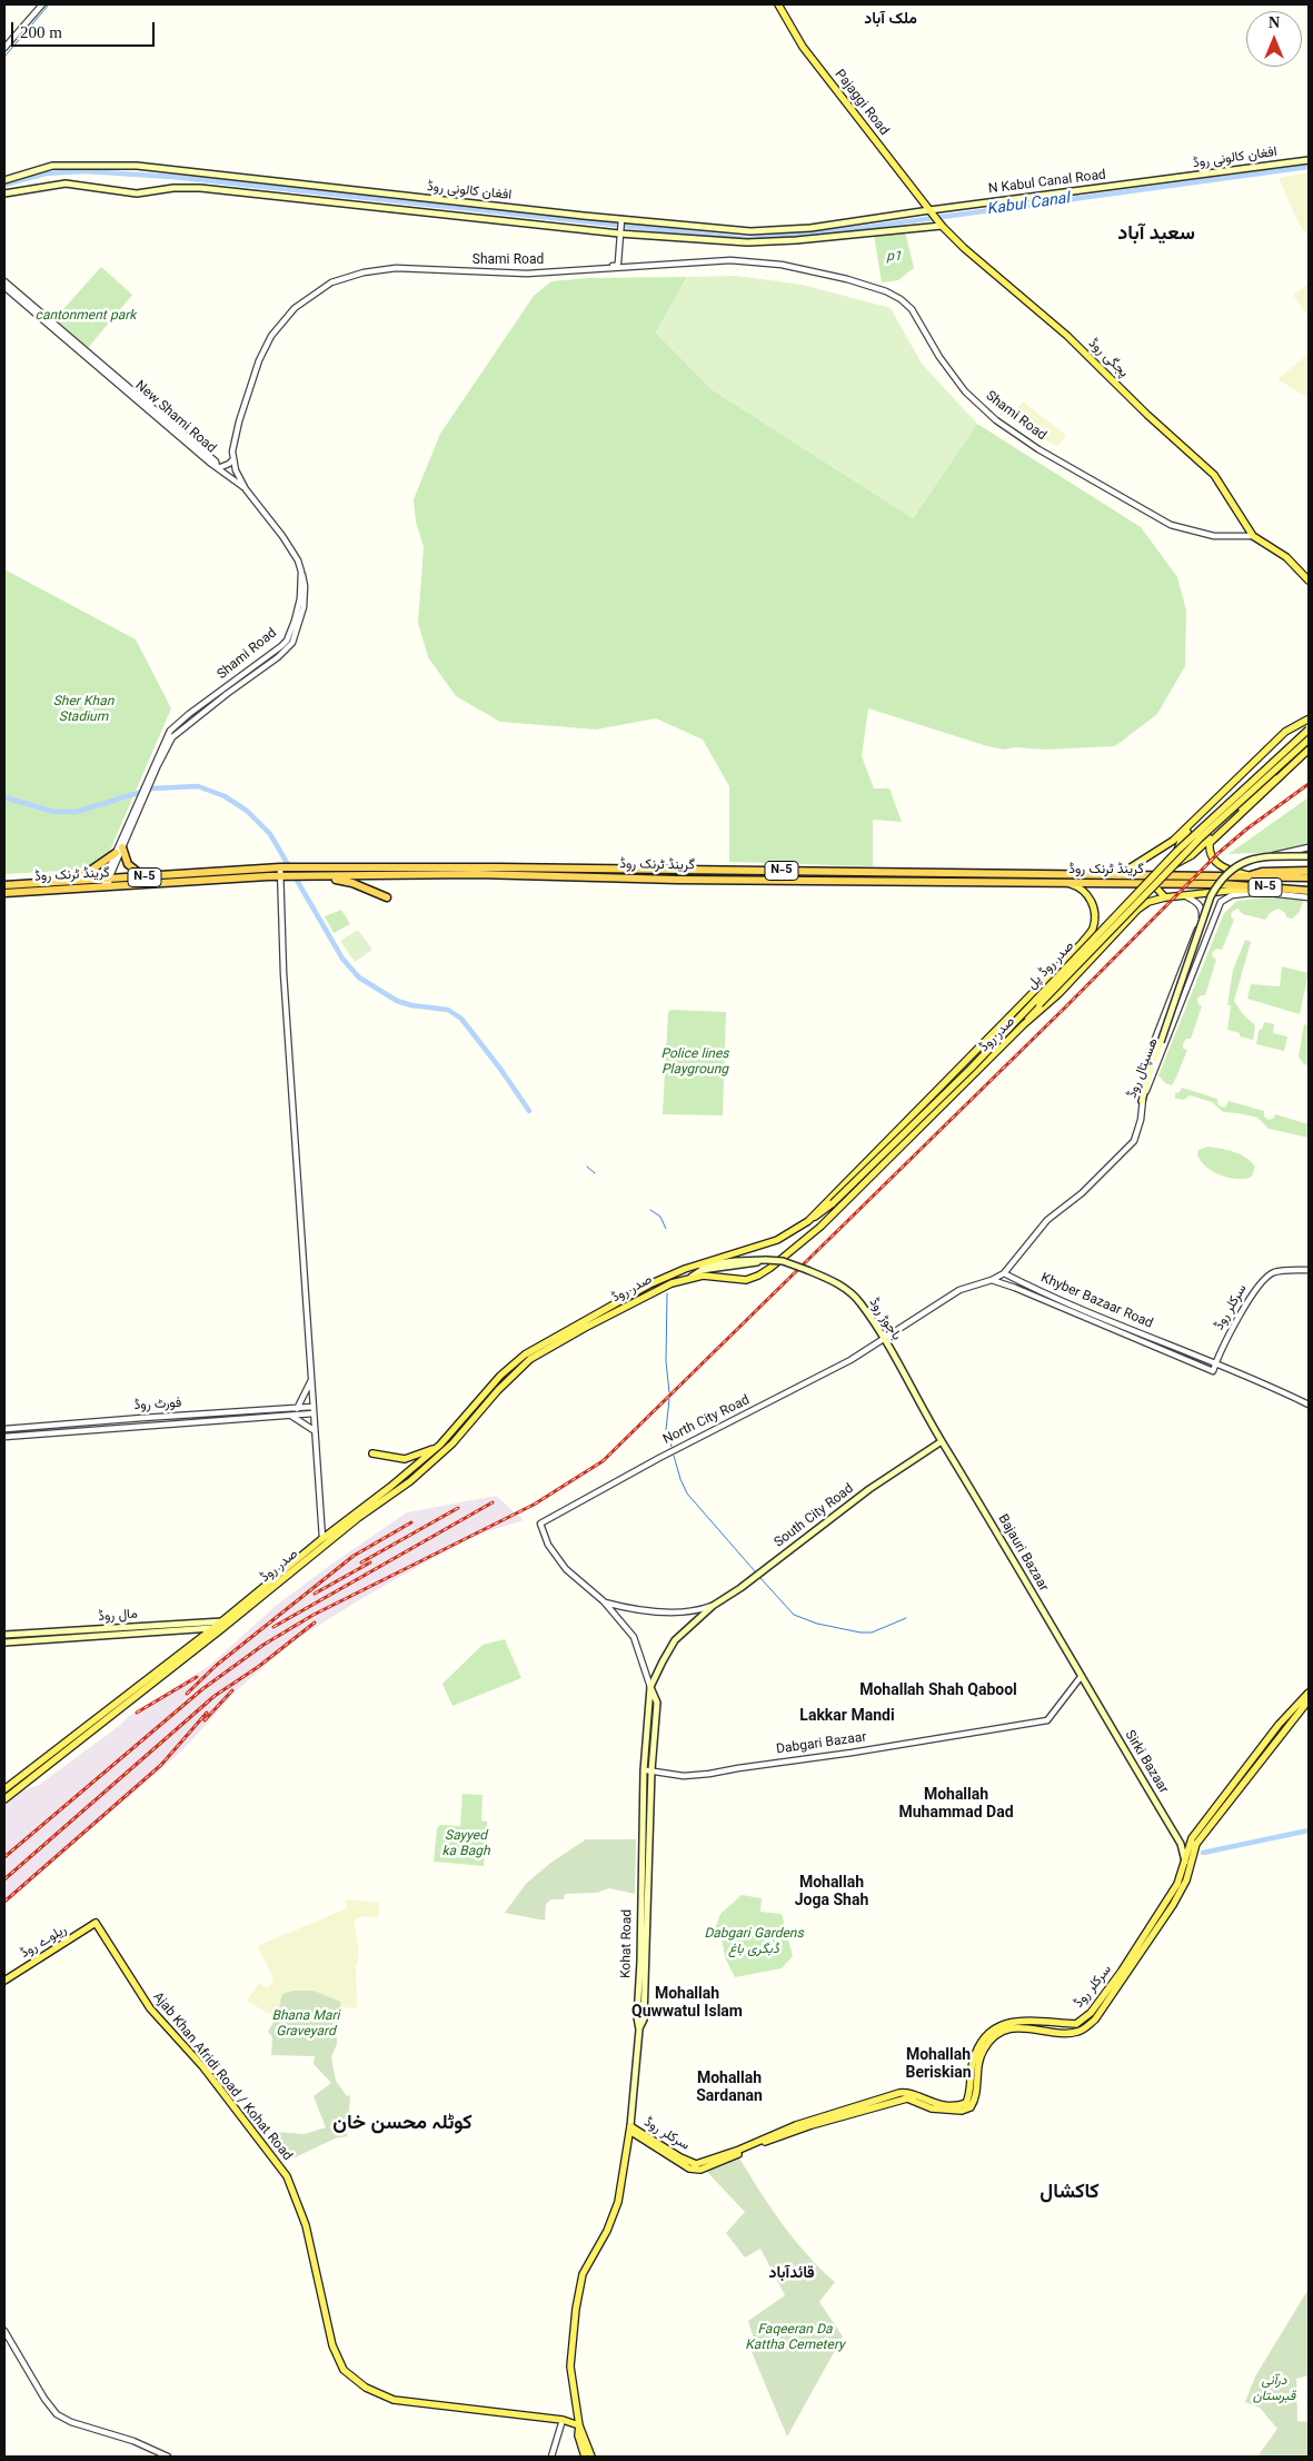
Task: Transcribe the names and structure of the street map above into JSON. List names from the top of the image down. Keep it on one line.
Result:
{"streets":{"highway":["گرینڈ ٹرنک روڈ","N-5"],"main road":["Pajaggi Road","افغان کالونی روڈ","N Kabul Canal Road","پجگی روڈ","صدر روڈ پل","صدر روڈ","سرکلر روڈ","باجوڑ روڈ","South City Road","Bajauri Bazaar","مال روڈ","Sirki Bazaar","ریلوے روڈ","Kohat Road","Ajab Khan Afridi Road / Kohat Road"],"street":["Shami Road","New Shami Road","ھسپتال روڈ","Khyber Bazaar Road","فورٹ روڈ","North City Road","Dabgari Bazaar"]},"crossings":[["Pajaggi Road","افغان کالونی روڈ"],["Pajaggi Road","N Kabul Canal Road"],["Pajaggi Road","پجگی روڈ"],["افغان کالونی روڈ","N Kabul Canal Road"],["افغان کالونی روڈ","پجگی روڈ"],["N Kabul Canal Road","پجگی روڈ"],["Shami Road","پجگی روڈ"],["Shami Road","گرینڈ ٹرنک روڈ"],["گرینڈ ٹرنک روڈ","صدر روڈ"],["صدر روڈ پل","صدر روڈ"],["صدر روڈ","ھسپتال روڈ"],["صدر روڈ","باجوڑ روڈ"],["صدر روڈ","مال روڈ"],["ھسپتال روڈ","Khyber Bazaar Road"],["Khyber Bazaar Road","سرکلر روڈ"],["سرکلر روڈ","Sirki Bazaar"],["سرکلر روڈ","Kohat Road"],["باجوڑ روڈ","North City Road"],["باجوڑ روڈ","South City Road"],["باجوڑ روڈ","Bajauri Bazaar"],["North City Road","Kohat Road"],["South City Road","Bajauri Bazaar"],["South City Road","Kohat Road"],["Bajauri Bazaar","Dabgari Bazaar"],["Bajauri Bazaar","Sirki Bazaar"],["Dabgari Bazaar","Sirki Bazaar"],["Dabgari Bazaar","Kohat Road"],["ریلوے روڈ","Ajab Khan Afridi Road / Kohat Road"],["Kohat Road","Ajab Khan Afridi Road / Kohat Road"]],"districts":["ملک آباد","سعید آباد","Mohallah Shah Qabool","Lakkar Mandi","Mohallah Muhammad Dad","Mohallah Joga Shah","Mohallah Quwwatul Islam","Mohallah Beriskian","Mohallah Sardanan","کوٹلہ محسن خان","کاکشال","قائدآباد"],"water":["Kabul Canal"],"parks":["p1","cantonment park","Sher Khan Stadium","Police lines Playgroung","Sayyed ka Bagh","Dabgari Gardens ڈبگری باغ","Bhana Mari Graveyard","Faqeeran Da Kattha Cemetery","درآنی قبرستان"],"scale_bar":"200 m","north":"top"}
